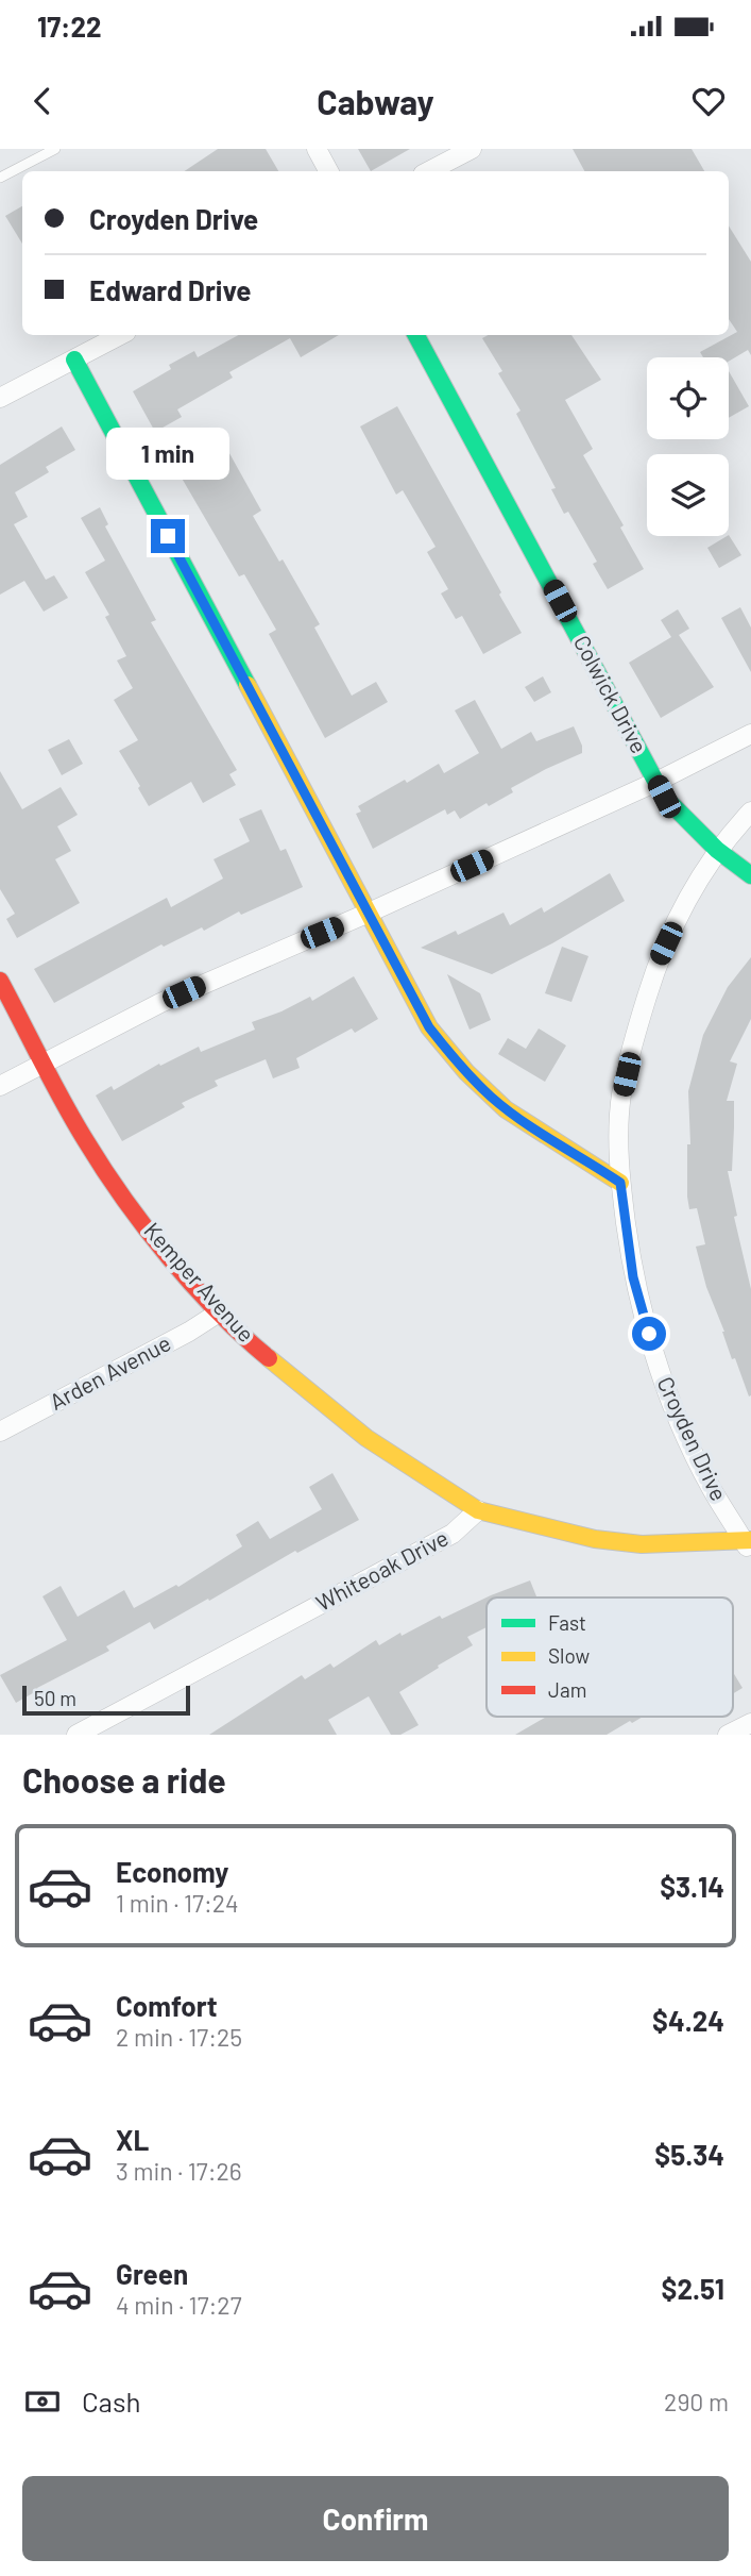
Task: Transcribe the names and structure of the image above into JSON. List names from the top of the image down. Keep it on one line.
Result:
{"streets":{"street":["Colwick Drive","Kemper Avenue","Arden Avenue","Croyden Drive","Whiteoak Drive"]},"crossings":[["Colwick Drive","Croyden Drive"],["Kemper Avenue","Arden Avenue"],["Kemper Avenue","Whiteoak Drive"]],"legend":["Fast","Slow","Jam"],"scale_bar":"50 m","page":{"status":"17:22","header":"Cabway","banner":["Croyden Drive","Edward Drive"],"bubble":"1 min","scale":"50 m","heading":"Choose a ride","list":[{"name":"Economy","note":"1 min · 17:24","value":"$3.14"},{"name":"Comfort","note":"2 min · 17:25","value":"$4.24"},{"name":"XL","note":"3 min · 17:26","value":"$5.34"},{"name":"Green","note":"4 min · 17:27","value":"$2.51"}],"pay":["Cash","290 m"],"buttons":"Confirm"}}
